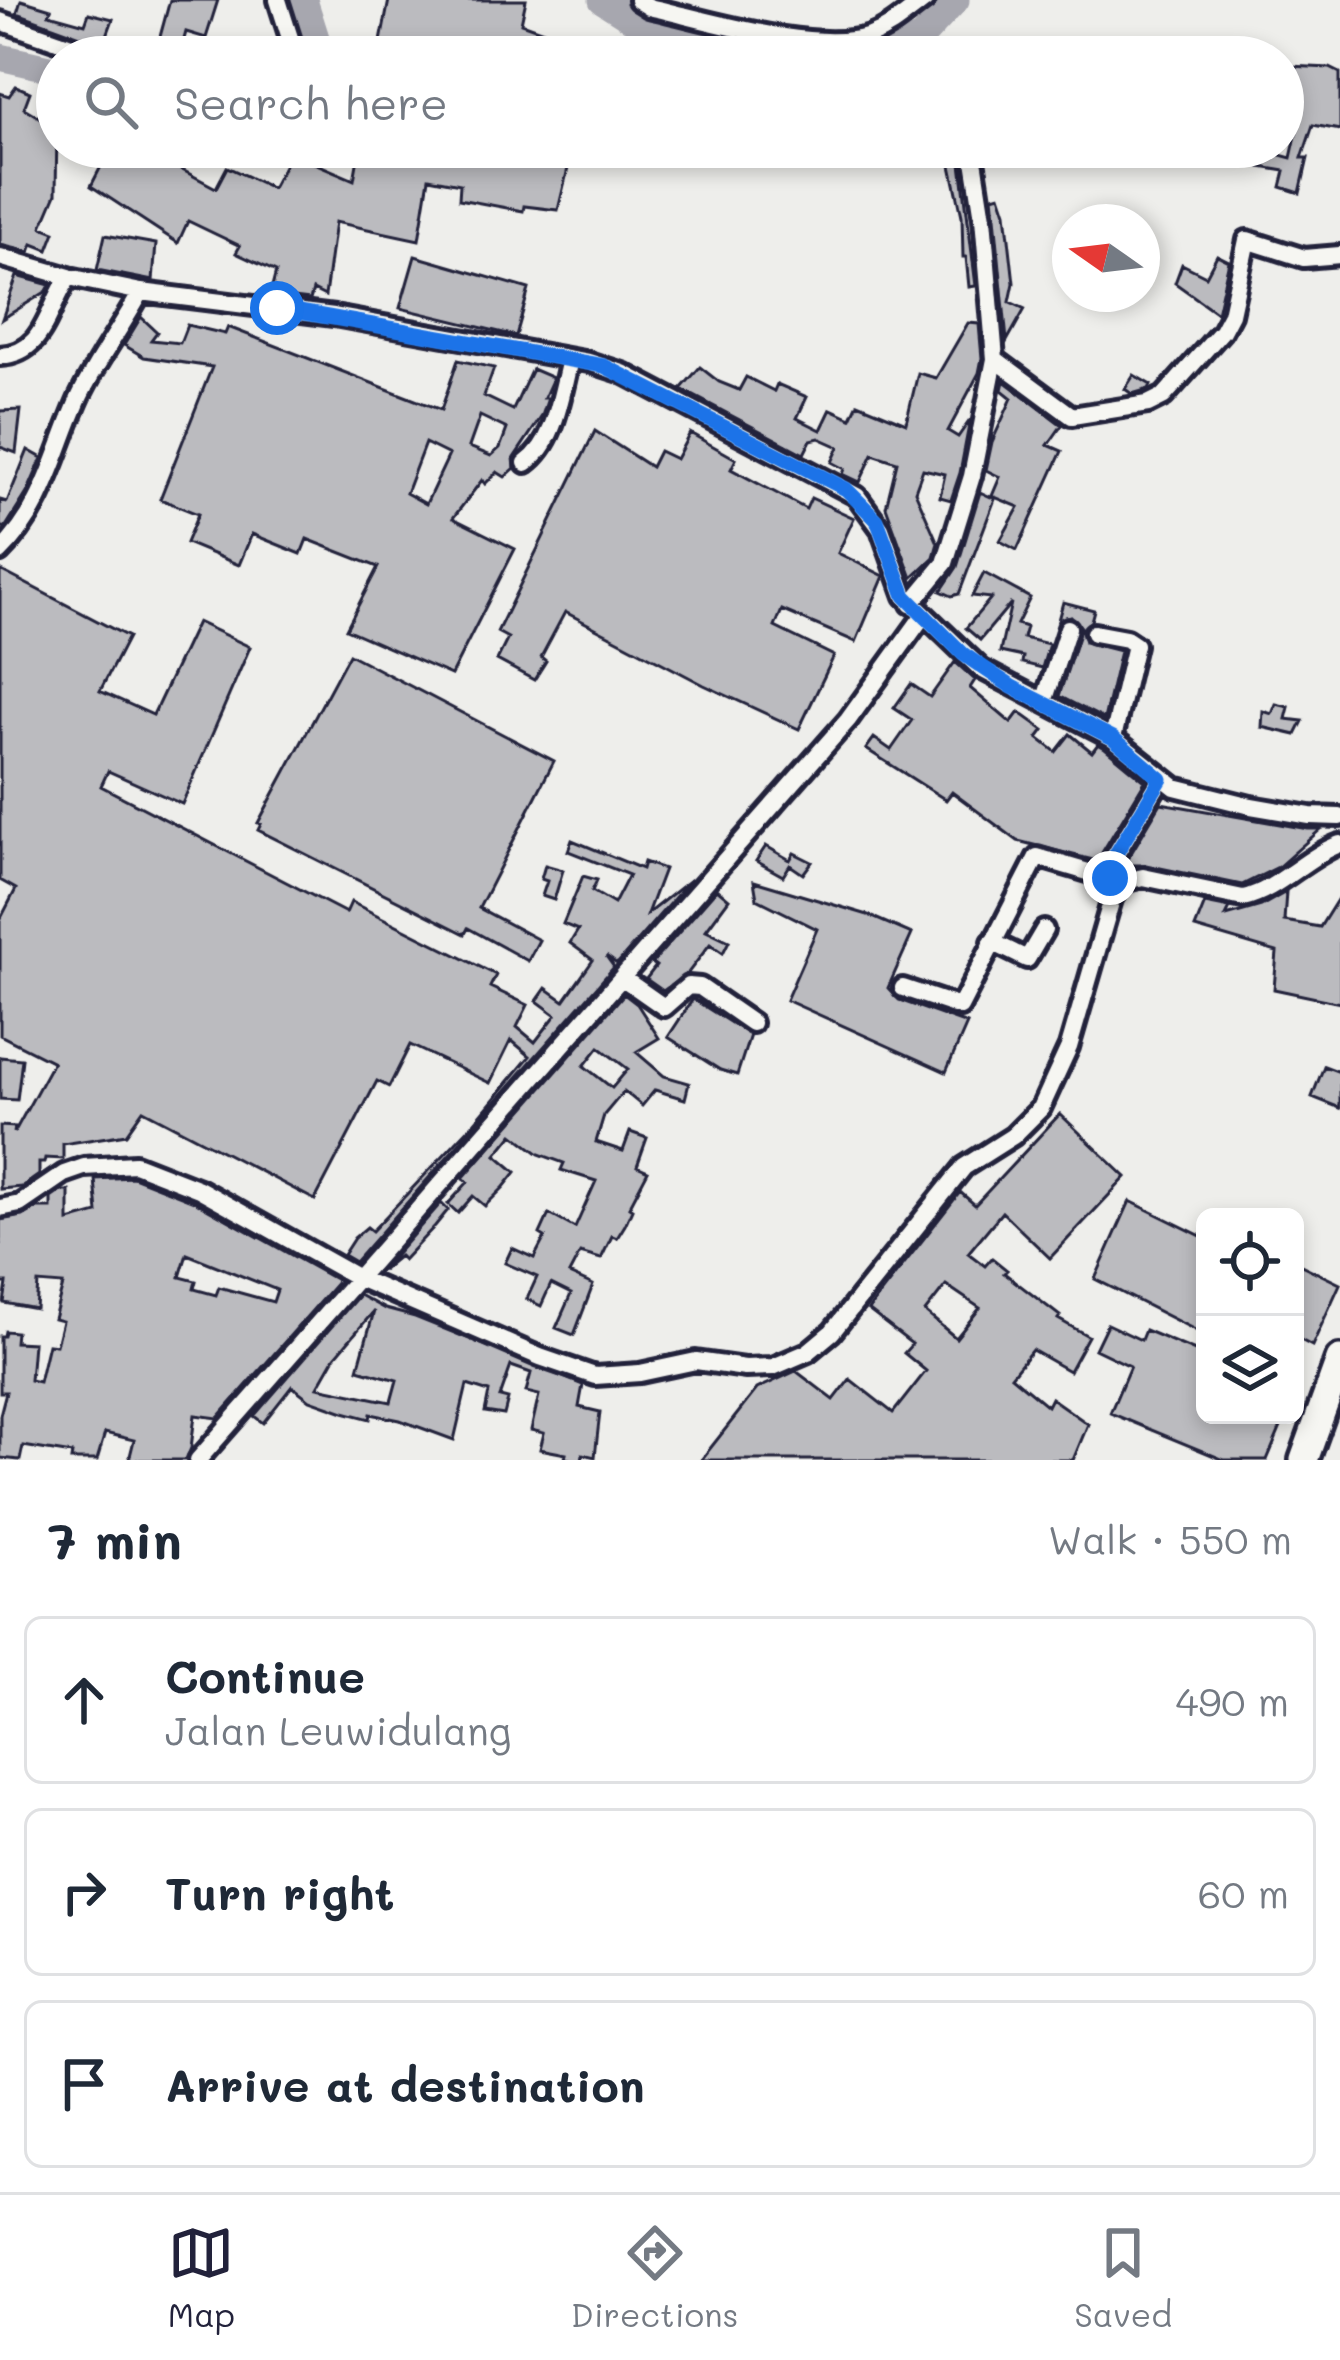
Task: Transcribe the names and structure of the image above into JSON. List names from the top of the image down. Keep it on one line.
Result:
{"north":"left","page":{"search":"Search here","heading":["7 min","Walk · 550 m"],"list":[["Continue","Jalan Leuwidulang","490 m"],["Turn right","60 m"],"Arrive at destination"],"nav":["Map","Directions","Saved"]}}
